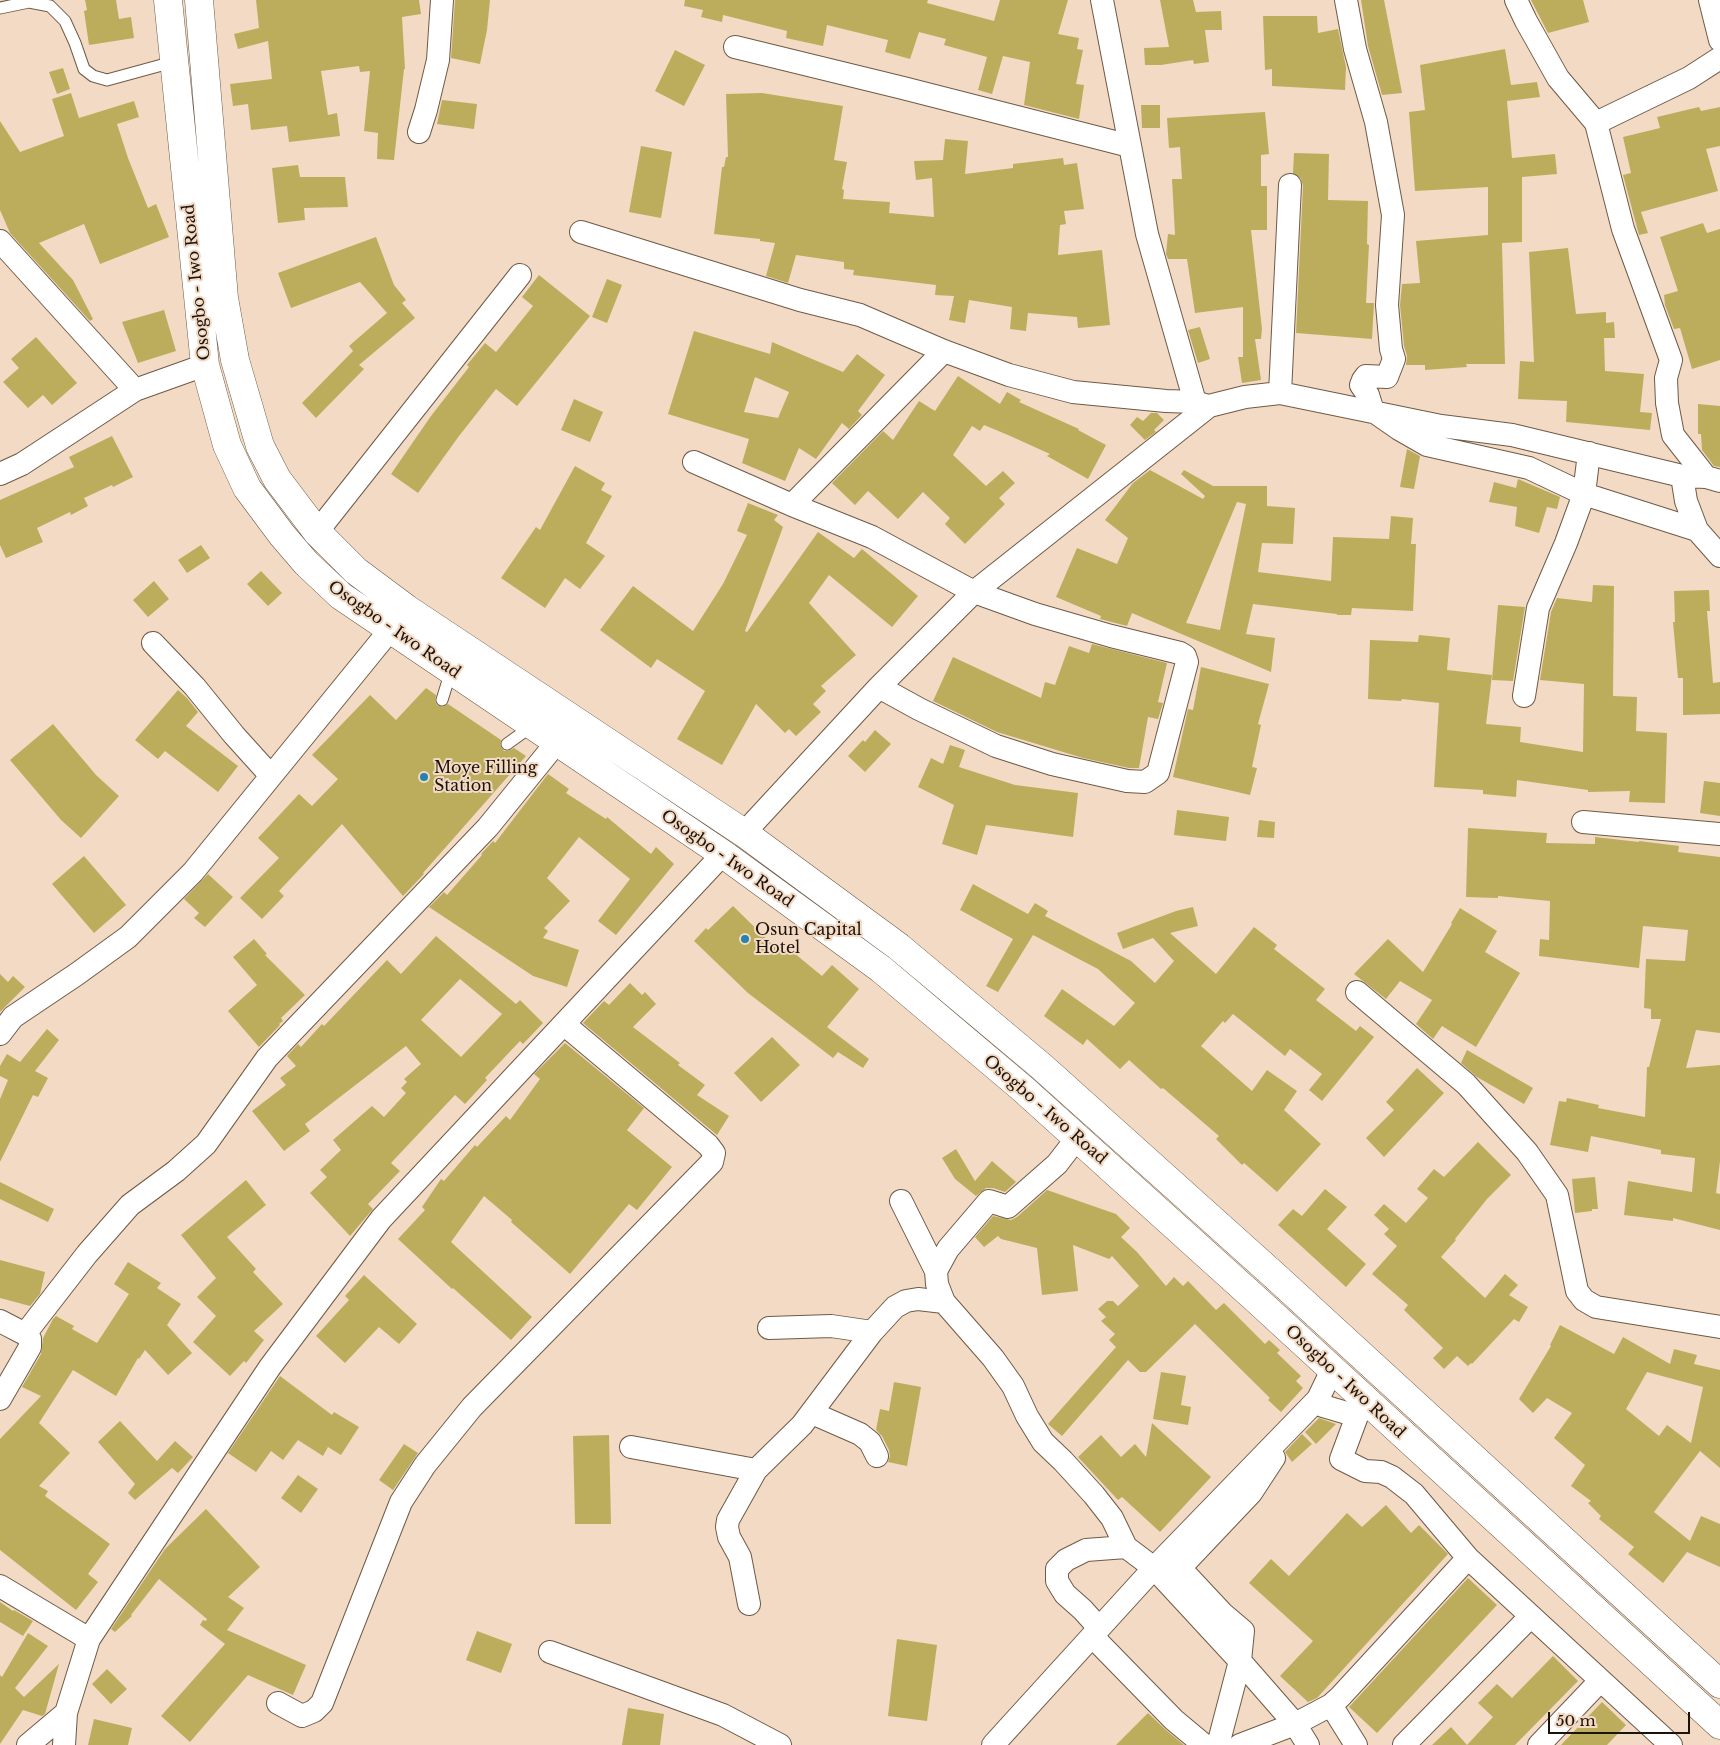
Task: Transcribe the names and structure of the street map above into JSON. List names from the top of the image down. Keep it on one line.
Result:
{"streets":{"main road":["Osogbo - Iwo Road"]},"places":["Moye Filling Station","Osun Capital Hotel"],"scale_bar":"50 m"}
